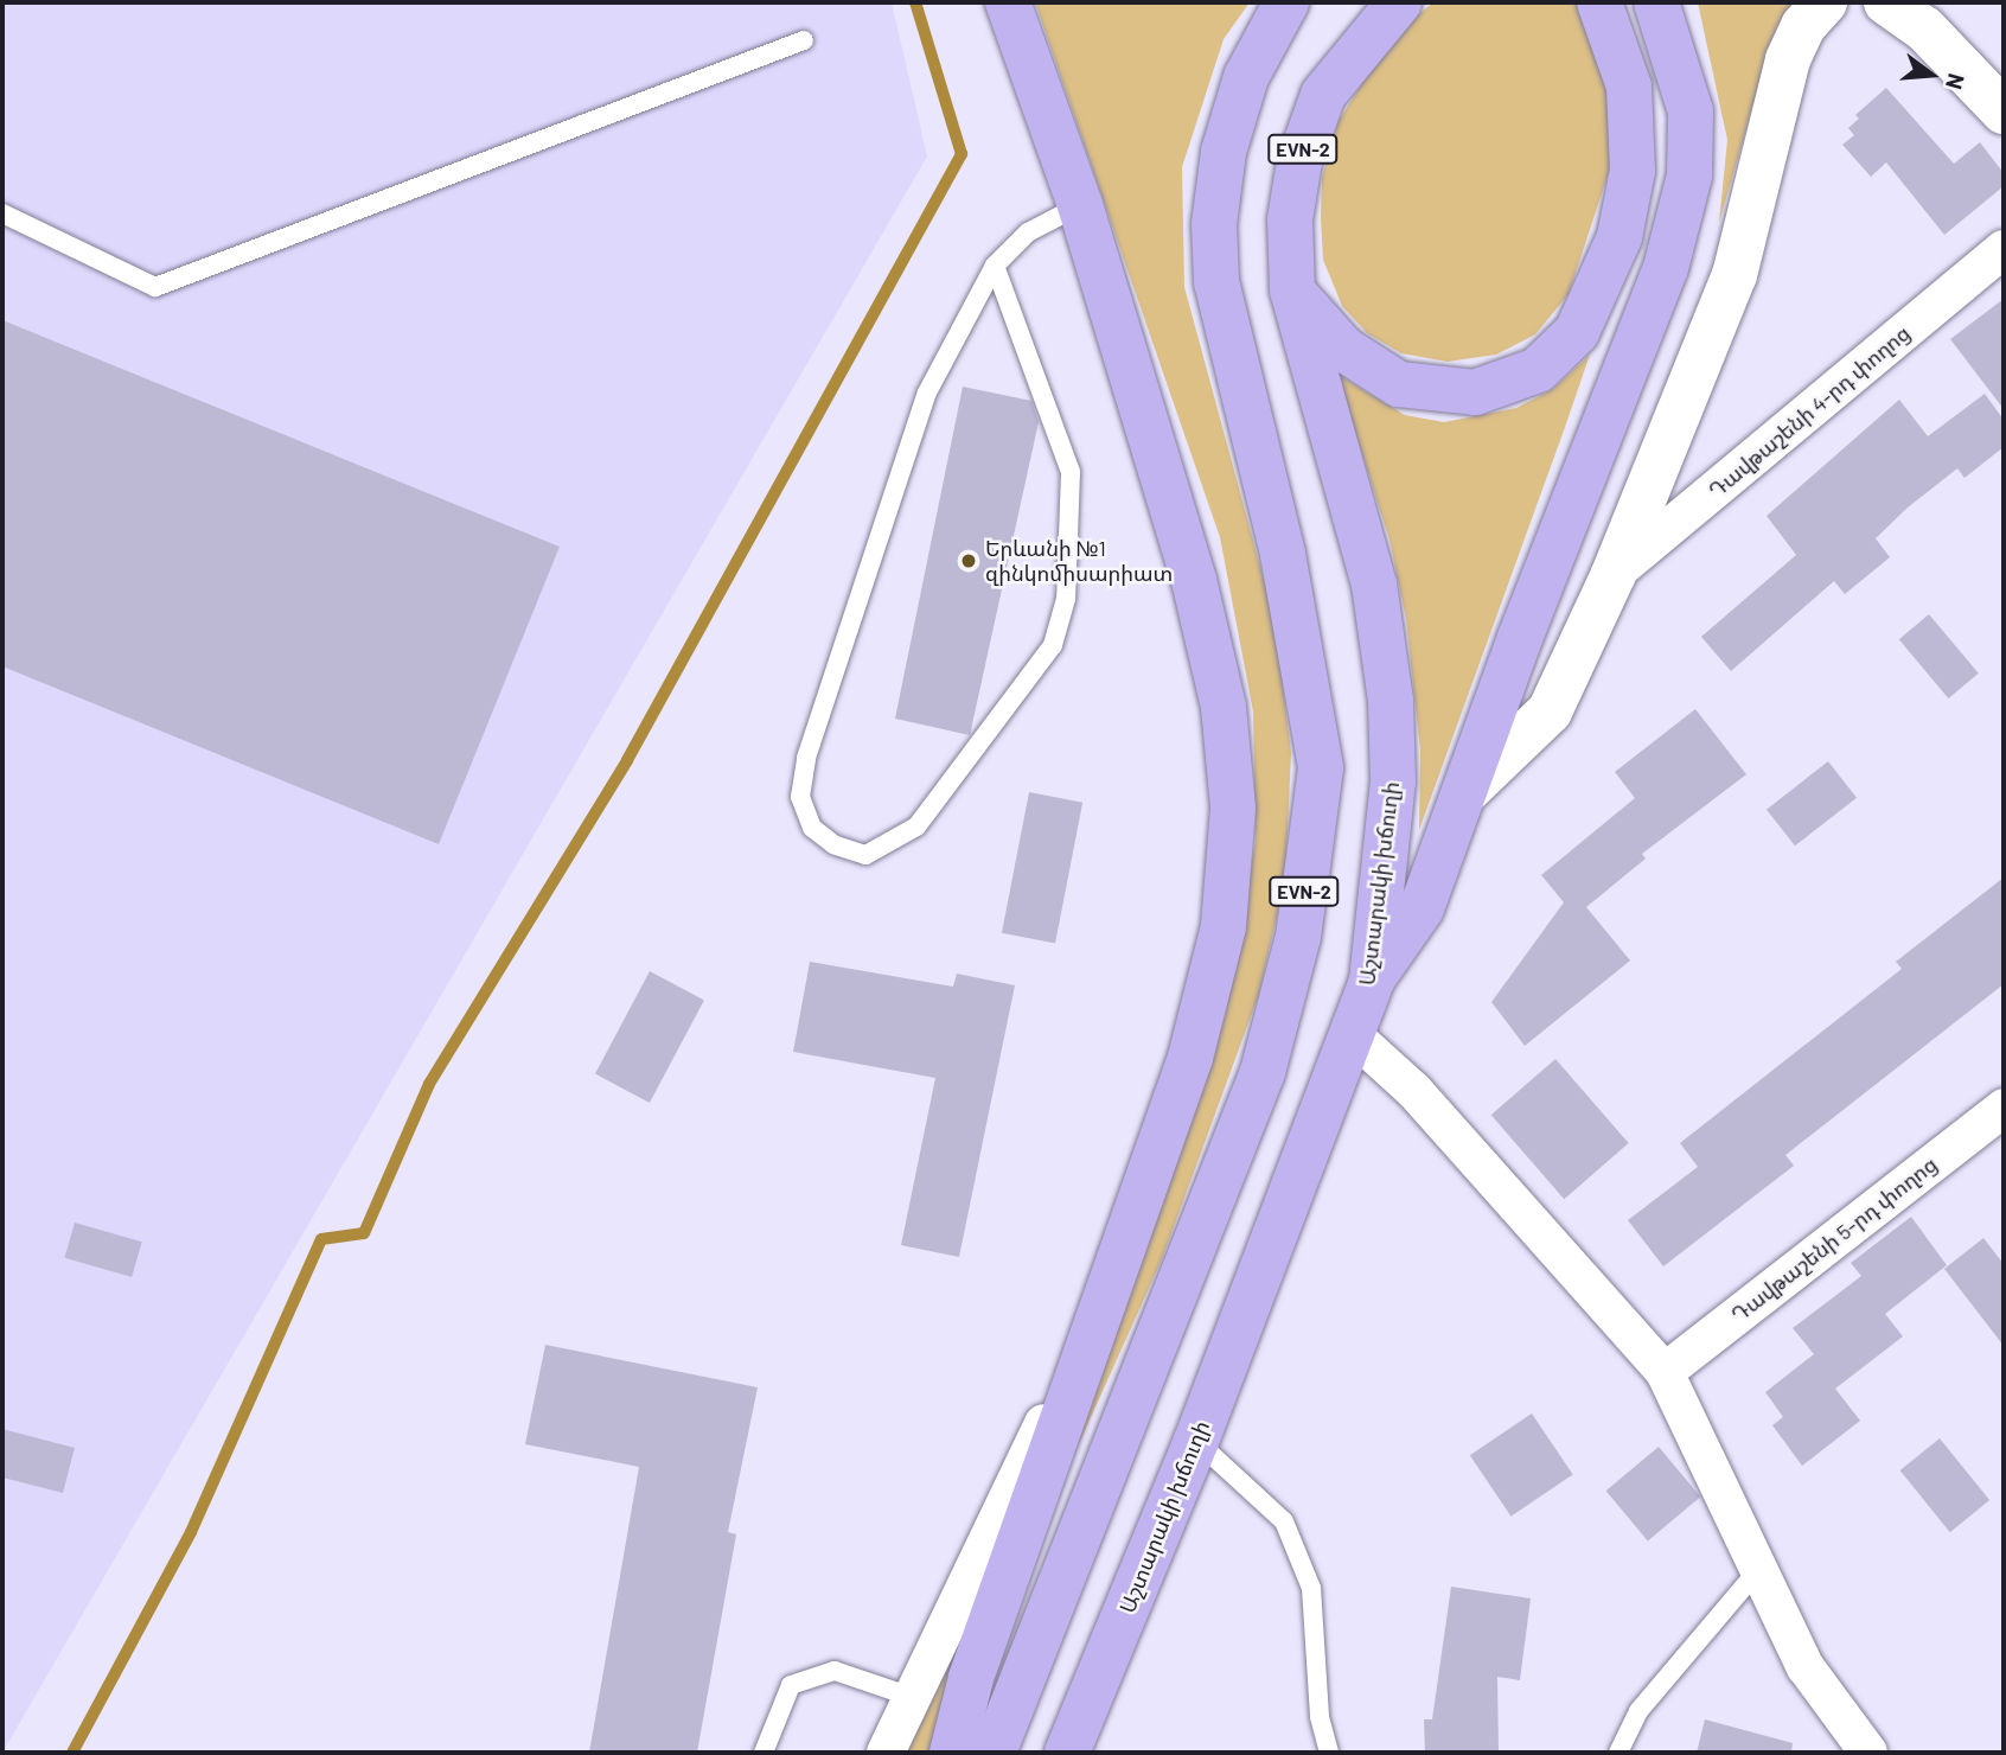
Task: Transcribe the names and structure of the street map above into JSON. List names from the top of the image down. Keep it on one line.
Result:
{"streets":{"main road":["EVN-2","Աշտարակի խճուղի"],"street":["Դավթաշենի 4-րդ փողոց","Դավթաշենի 5-րդ փողոց"]},"places":["Երևանի №1 զինկոմիսարիատ"],"north":"right"}
